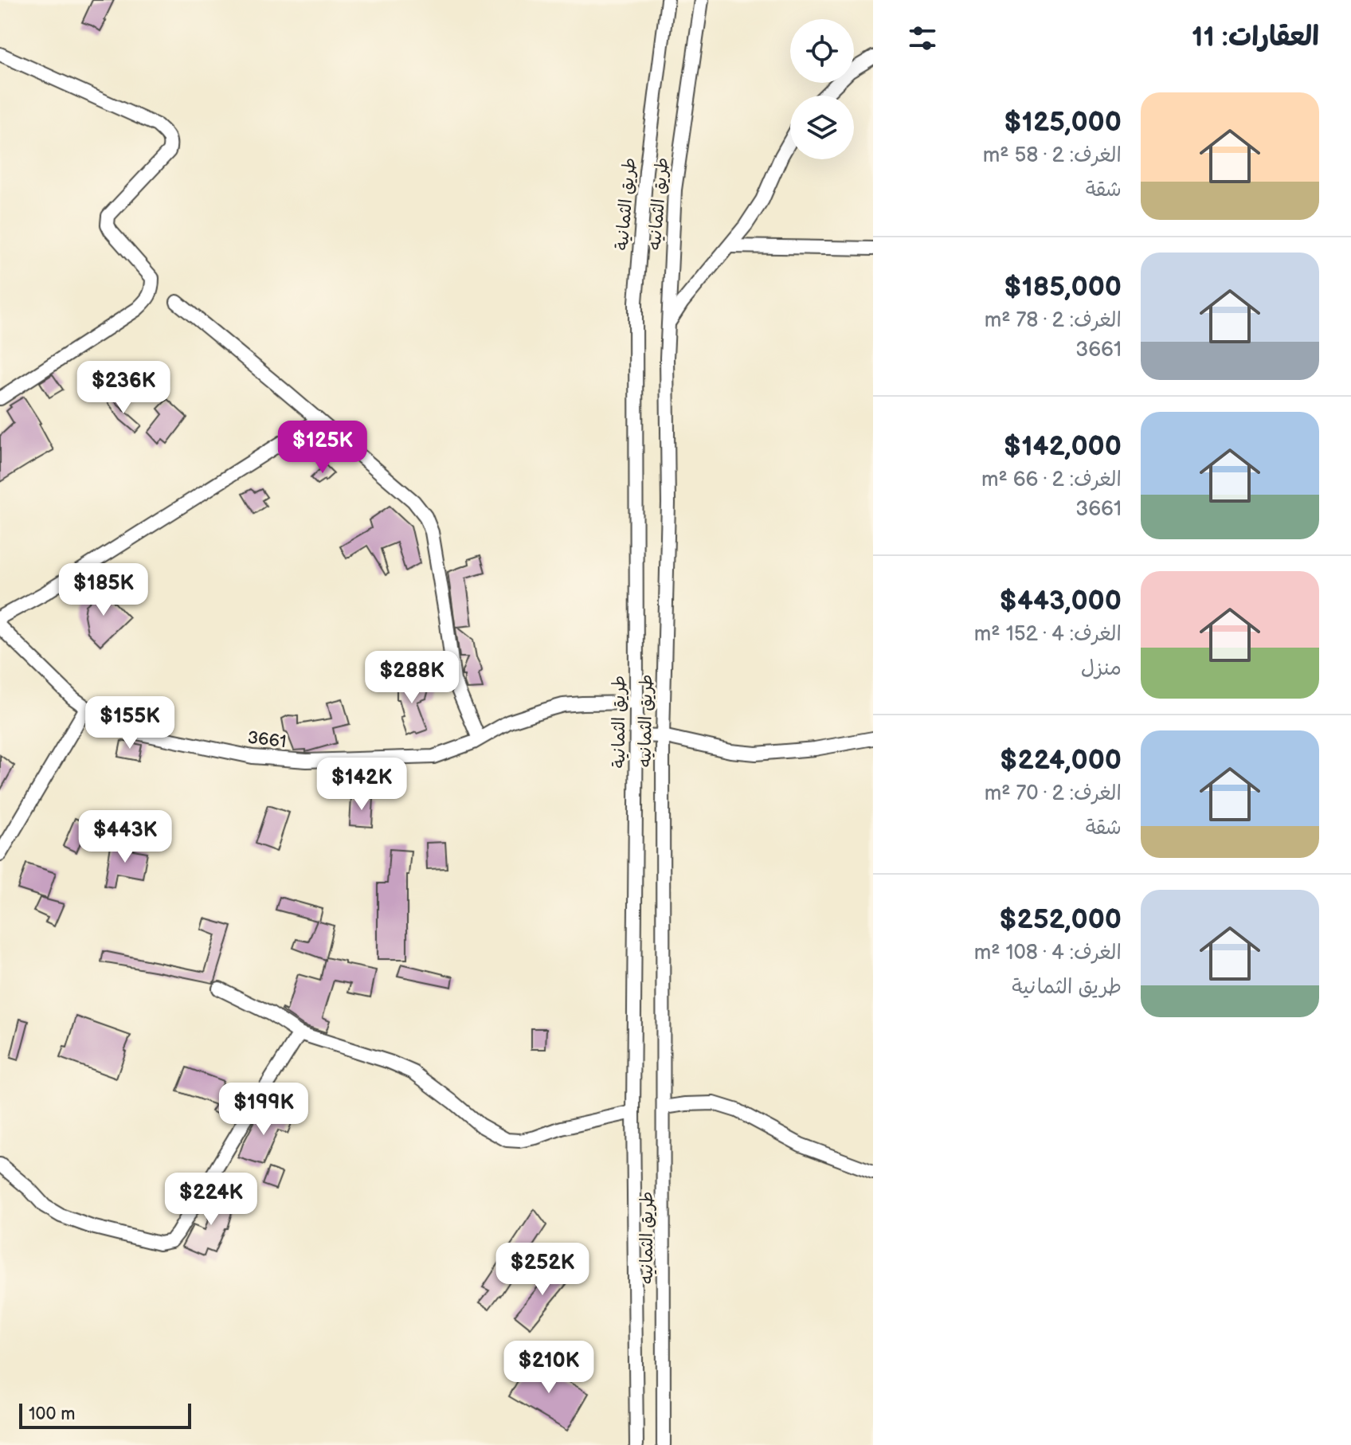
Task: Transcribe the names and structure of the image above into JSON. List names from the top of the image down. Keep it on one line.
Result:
{"streets":{"street":["طريق الثمانية","طريق الثمانيه","3661"]},"crossings":[["طريق الثمانية","3661"]],"scale_bar":"100 m","page":{"heading":"العقارات: 11","list":[{"name":"$125,000","note":"الغرف: 2 · 58 m² · شقة"},{"name":"$185,000","note":"الغرف: 2 · 78 m² · 3661"},{"name":"$142,000","note":"الغرف: 2 · 66 m² · 3661"},{"name":"$443,000","note":"الغرف: 4 · 152 m² · منزل"},{"name":"$224,000","note":"الغرف: 2 · 70 m² · شقة"},{"name":"$252,000","note":"الغرف: 4 · 108 m² · طريق الثمانية"}],"price":["$236K","$125K","$185K","$288K","$155K","$142K","$443K","$199K","$224K","$252K","$210K"],"scale":"100 m"}}
